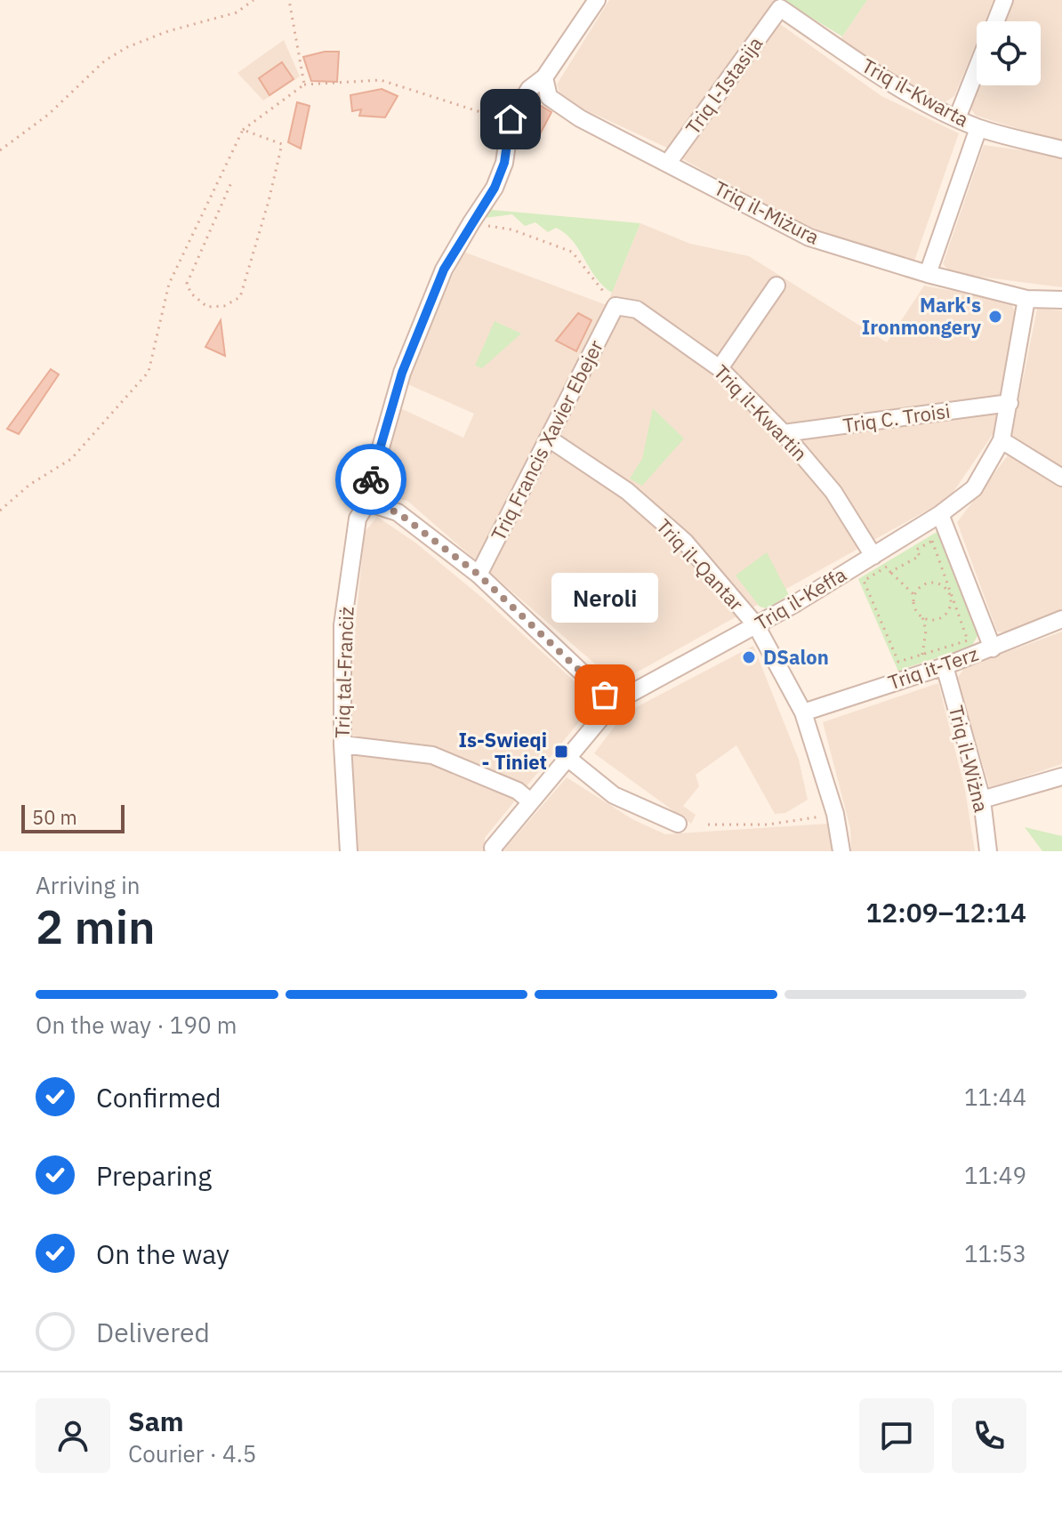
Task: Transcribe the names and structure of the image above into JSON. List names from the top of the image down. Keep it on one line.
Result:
{"streets":{"street":["Triq l-Istasija","Triq il-Kwarta","Triq il-Miżura","Triq il-Kwartin","Triq C. Troisi","Triq Francis Xavier Ebejer","Triq il-Qantar","Triq il-Keffa","Triq it-Terz","Triq tal-Franċiż","Triq il-Wiżna"]},"crossings":[["Triq l-Istasija","Triq il-Kwarta"],["Triq l-Istasija","Triq il-Miżura"],["Triq il-Miżura","Triq il-Keffa"],["Triq il-Miżura","Triq tal-Franċiż"],["Triq il-Kwartin","Triq C. Troisi"],["Triq il-Kwartin","Triq Francis Xavier Ebejer"],["Triq il-Kwartin","Triq il-Keffa"],["Triq C. Troisi","Triq il-Keffa"],["Triq Francis Xavier Ebejer","Triq il-Qantar"],["Triq il-Qantar","Triq il-Keffa"],["Triq il-Qantar","Triq it-Terz"],["Triq it-Terz","Triq il-Wiżna"]],"places":{"other":["Mark's Ironmongery","DSalon","Neroli"],"transit":["Is-Swieqi - Tiniet"]},"scale_bar":"50 m","page":{"bubble":"Neroli","scale":"50 m","heading":["2 min","Arriving in","12:09–12:14"],"panel":["Sam","Courier · 4.5"],"bar":"On the way · 190 m","list":[["Confirmed","11:44"],["Preparing","11:49"],["On the way","11:53"],"Delivered"]}}
